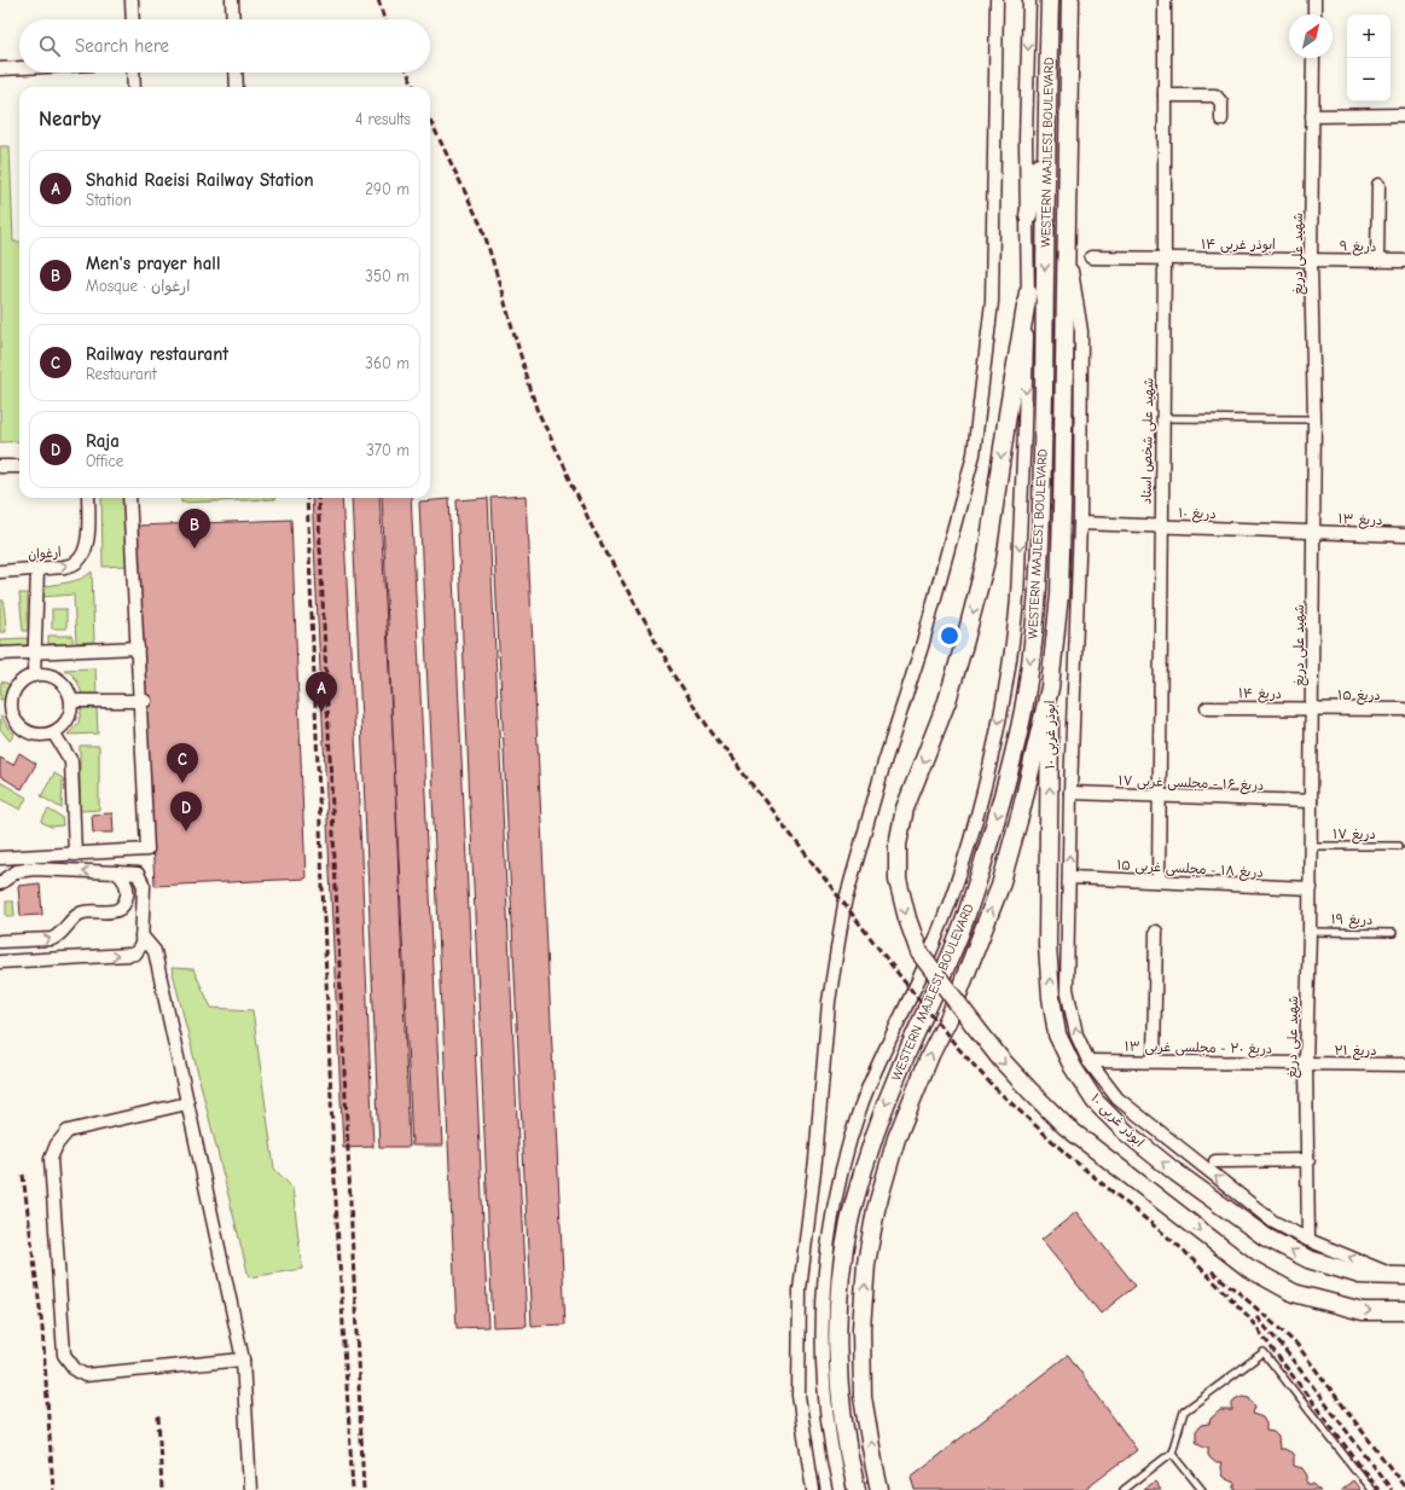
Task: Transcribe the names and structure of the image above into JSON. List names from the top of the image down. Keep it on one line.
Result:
{"streets":{"main road":["WESTERN MAJLESI BOULEVARD","ابوذر غربی ۱۰"],"street":["ابوذر غربی ۱۴","دریغ ۹","شهید علی دریغ","شهید علی شخص استاد","دریغ ۱۰","دریغ ۱۳","ارغوان","دریغ ۱۴","دریغ ۱۵","دریغ ۱۶ - مجلسی غربی ۱۷","دریغ ۱۸ - مجلسی غربی ۱۵","دریغ ۲۰ - مجلسی غربی ۱۳","دریغ ۲۱"],"lane":["دریغ ۱۷","دریغ ۱۹"]},"crossings":[["WESTERN MAJLESI BOULEVARD","ابوذر غربی ۱۰"],["ابوذر غربی ۱۴","دریغ ۹"],["ابوذر غربی ۱۴","شهید علی دریغ"],["ابوذر غربی ۱۴","شهید علی شخص استاد"],["دریغ ۹","شهید علی دریغ"],["شهید علی دریغ","دریغ ۱۰"],["شهید علی دریغ","دریغ ۱۳"],["شهید علی دریغ","دریغ ۱۴"],["شهید علی دریغ","دریغ ۱۵"],["شهید علی دریغ","دریغ ۱۶ - مجلسی غربی ۱۷"],["شهید علی دریغ","دریغ ۱۷"],["شهید علی دریغ","دریغ ۱۸ - مجلسی غربی ۱۵"],["شهید علی دریغ","دریغ ۱۹"],["شهید علی دریغ","دریغ ۲۰ - مجلسی غربی ۱۳"],["شهید علی دریغ","دریغ ۲۱"],["شهید علی شخص استاد","دریغ ۱۰"],["شهید علی شخص استاد","دریغ ۱۶ - مجلسی غربی ۱۷"],["شهید علی شخص استاد","دریغ ۱۸ - مجلسی غربی ۱۵"],["دریغ ۱۰","دریغ ۱۳"],["دریغ ۱۴","دریغ ۱۵"],["دریغ ۲۰ - مجلسی غربی ۱۳","دریغ ۲۱"]],"one_way":["ارغوان","ابوذر غربی ۱۰"],"north":"top right","page":{"map_buttons":["+","−"],"search":"Search here","heading":["Nearby","4 results"],"list":[{"mark":"A","name":"Shahid Raeisi Railway Station","note":"Station","value":"290 m"},{"mark":"B","name":"Men's prayer hall","note":"Mosque · ارغوان","value":"350 m"},{"mark":"C","name":"Railway restaurant","note":"Restaurant","value":"360 m"},{"mark":"D","name":"Raja","note":"Office","value":"370 m"}],"pins":["B","A","C","D"]}}
